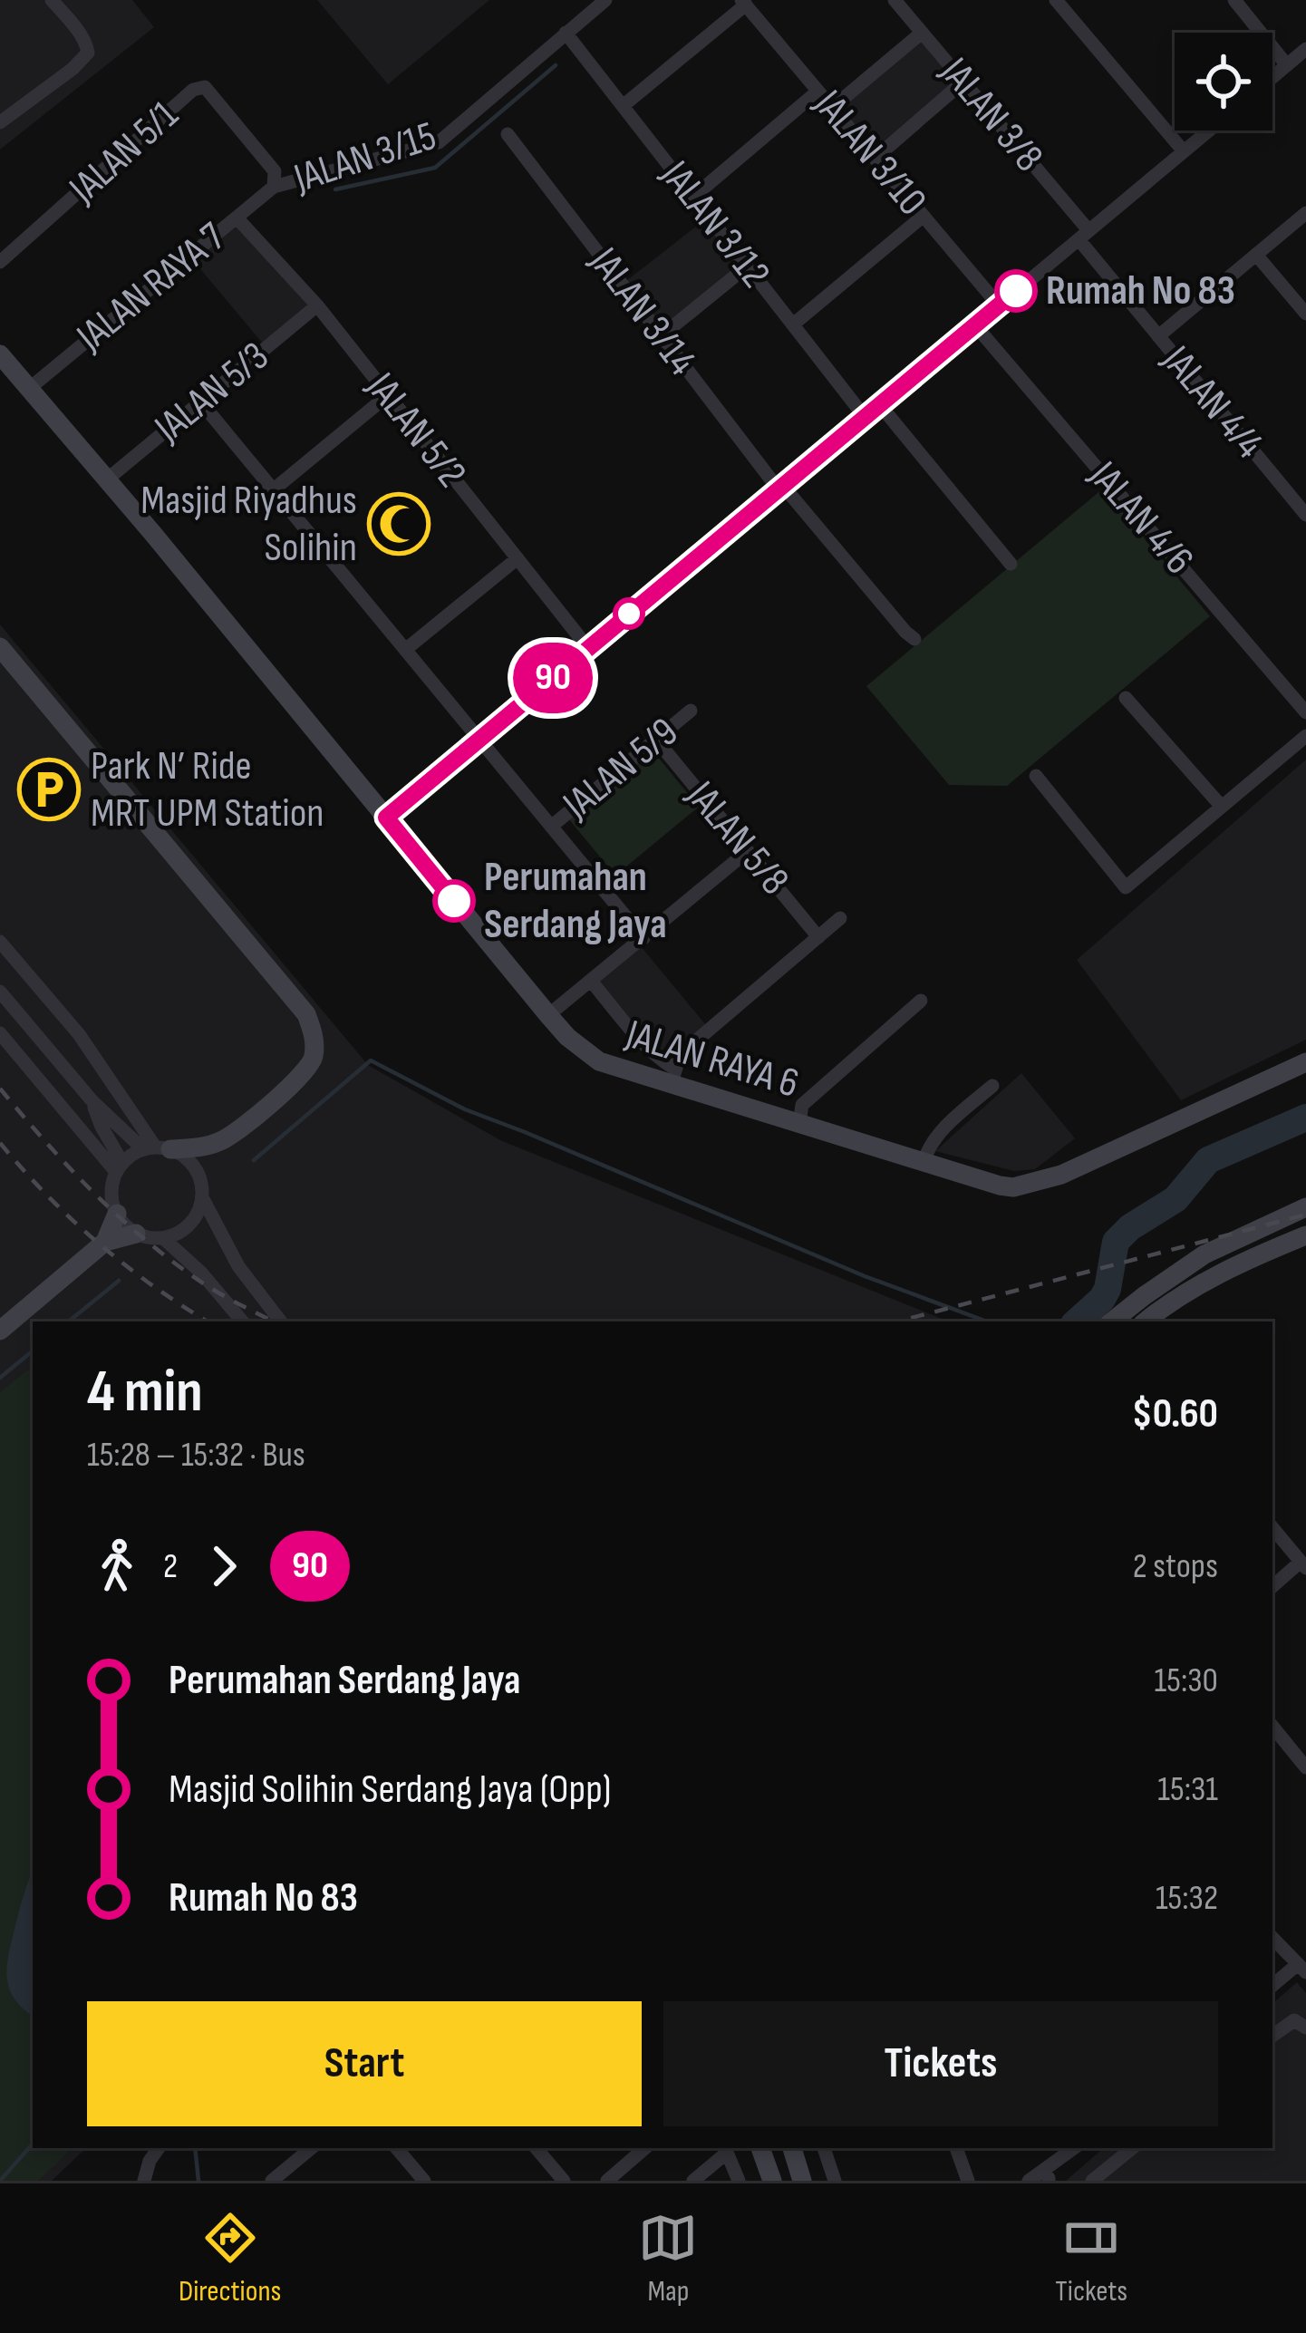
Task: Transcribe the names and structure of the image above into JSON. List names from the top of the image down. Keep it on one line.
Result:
{"streets":{"street":["JALAN 3/8","JALAN 5/1","JALAN 3/10","JALAN 3/15","JALAN 3/12","JALAN RAYA 7","JALAN 3/14","JALAN 5/3","JALAN 4/4","JALAN 5/2","JALAN 4/6","JALAN 5/9","JALAN 5/8","JALAN RAYA 6"]},"crossings":[["JALAN 3/8","JALAN 4/4"],["JALAN 5/1","JALAN 3/15"],["JALAN 5/1","JALAN RAYA 7"],["JALAN 3/15","JALAN 3/12"],["JALAN 3/15","JALAN RAYA 7"],["JALAN RAYA 7","JALAN 5/2"],["JALAN RAYA 7","JALAN RAYA 6"],["JALAN 5/3","JALAN 5/2"],["JALAN 5/3","JALAN RAYA 6"],["JALAN 5/9","JALAN 5/8"]],"places":{"other":["Rumah No 83","Perumahan Serdang Jaya"],"mosque":["Masjid Riyadhus Solihin"],"parking":["Park N’ Ride MRT UPM Station"]},"lines":["bus line 90"],"page":{"on_map":"90","heading":["4 min","15:28 – 15:32 · Bus","$0.60"],"legs":["2","90","2 stops"],"list":[{"name":"Perumahan Serdang Jaya","value":"15:30"},{"name":"Masjid Solihin Serdang Jaya (Opp)","value":"15:31"},{"name":"Rumah No 83","value":"15:32"}],"buttons":["Start","Tickets"],"tabs":["Directions","Map","Tickets"]}}
